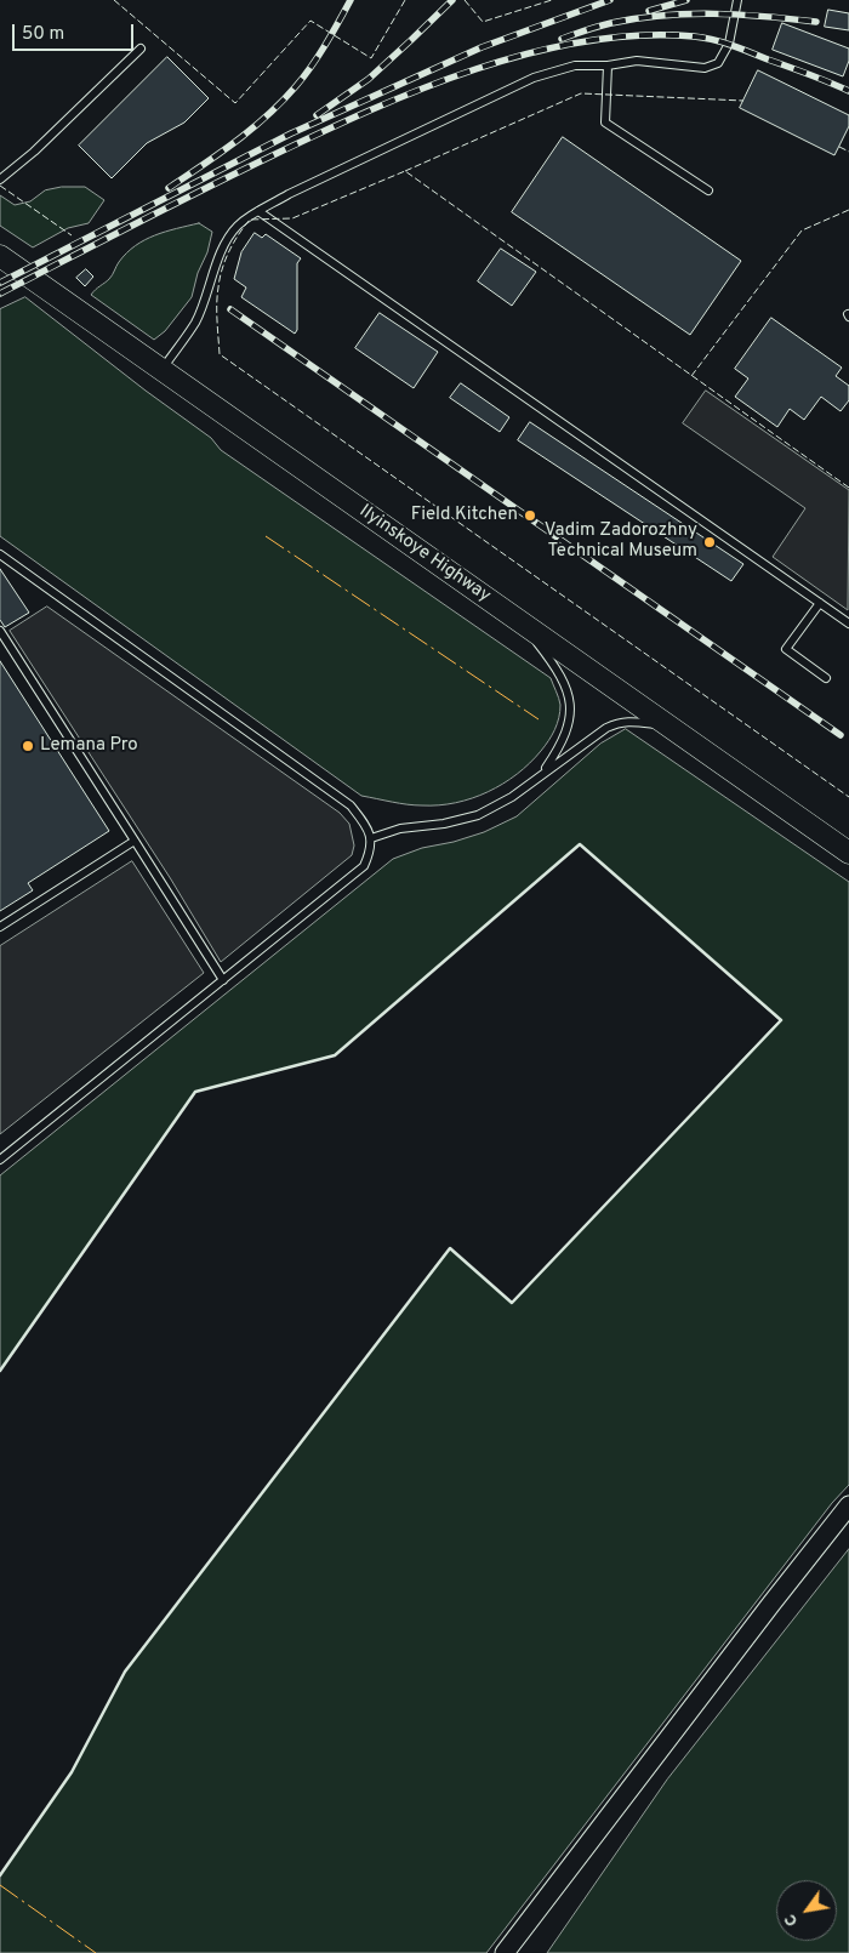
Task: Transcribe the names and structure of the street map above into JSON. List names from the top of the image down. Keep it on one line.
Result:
{"streets":{"main road":["Ilyinskoye Highway"]},"places":["Field Kitchen","Vadim Zadorozhny Technical Museum","Lemana Pro"],"scale_bar":"50 m","north":"bottom left"}
